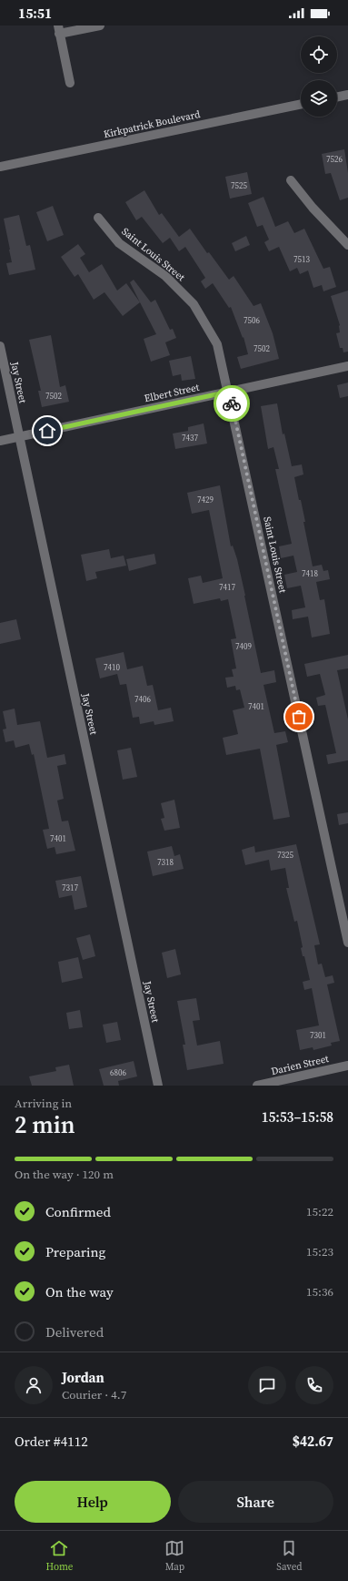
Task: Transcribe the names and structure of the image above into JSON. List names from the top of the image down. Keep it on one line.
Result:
{"streets":{"street":["Kirkpatrick Boulevard","Saint Louis Street","Jay Street","Elbert Street","Darien Street"]},"crossings":[["Saint Louis Street","Elbert Street"],["Jay Street","Elbert Street"]],"house_numbers":["7526","7525","7513","7506","7502","7502","7437","7429","7418","7417","7409","7410","7406","7401","7401","7325","7318","7317","7301","6806"],"page":{"status":"15:51","heading":["2 min","Arriving in","15:53–15:58"],"panel":["Jordan","Courier · 4.7","Order #4112","$42.67"],"bar":"On the way · 120 m","list":[["Confirmed","15:22"],["Preparing","15:23"],["On the way","15:36"],"Delivered"],"buttons":["Help","Share"],"tabs":["Home","Map","Saved"]}}
